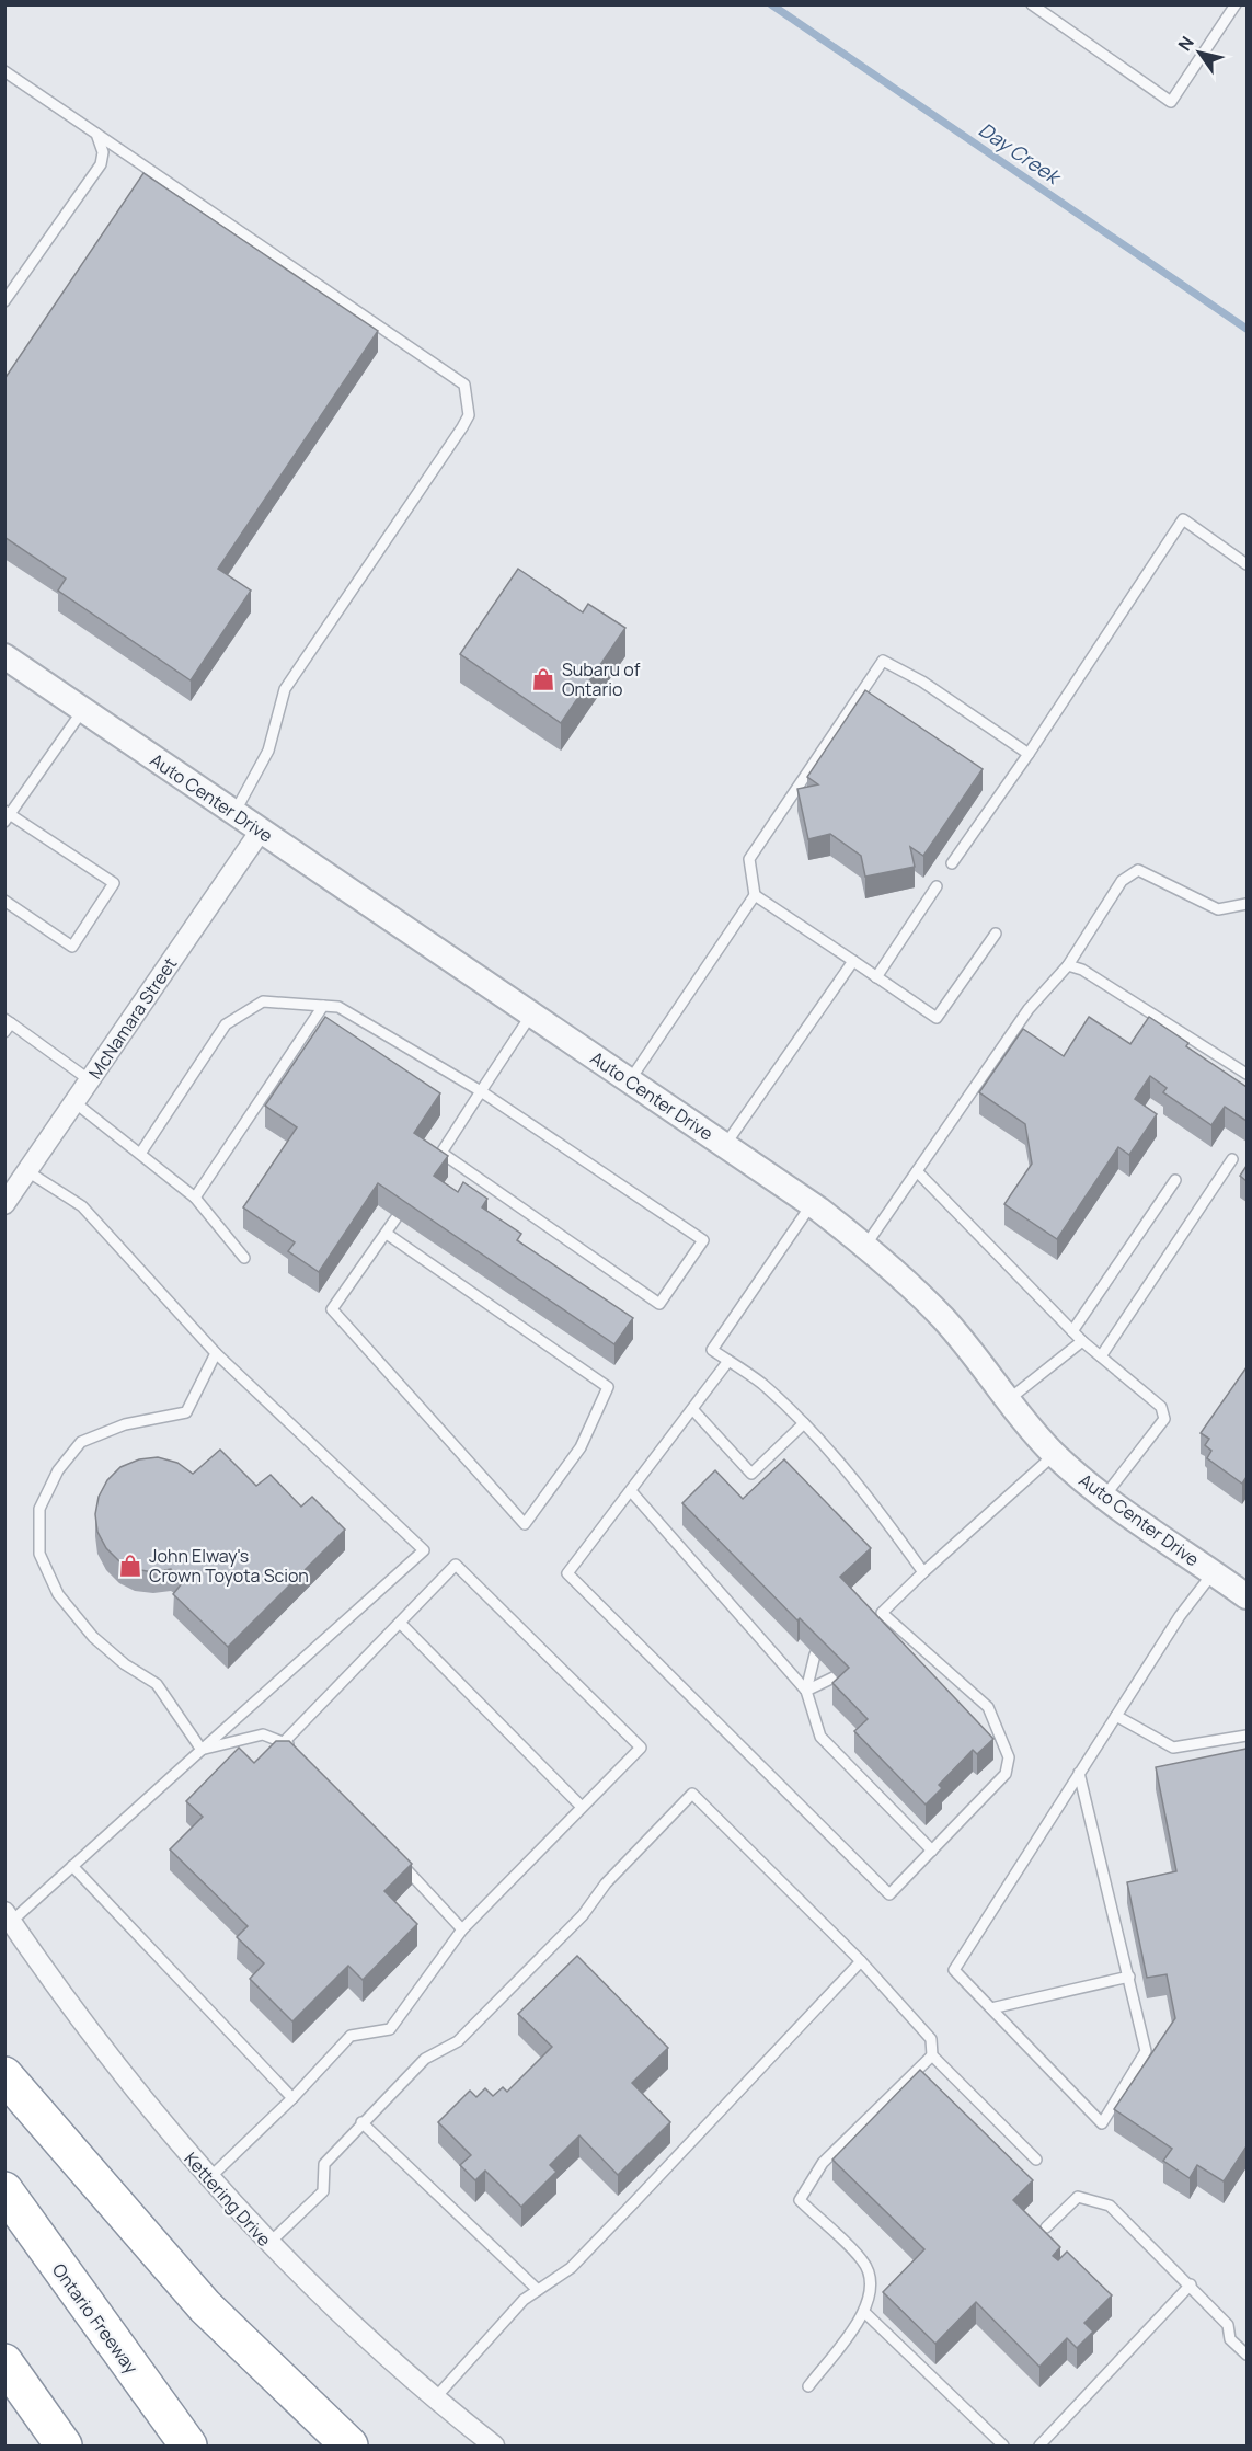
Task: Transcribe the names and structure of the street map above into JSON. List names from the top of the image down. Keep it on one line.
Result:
{"streets":{"highway":["Ontario Freeway"],"street":["Auto Center Drive","McNamara Street","Kettering Drive"]},"crossings":[["Auto Center Drive","McNamara Street"]],"water":["Day Creek"],"places":{"shop":["Subaru of Ontario","John Elway's Crown Toyota Scion"]},"north":"top left"}
